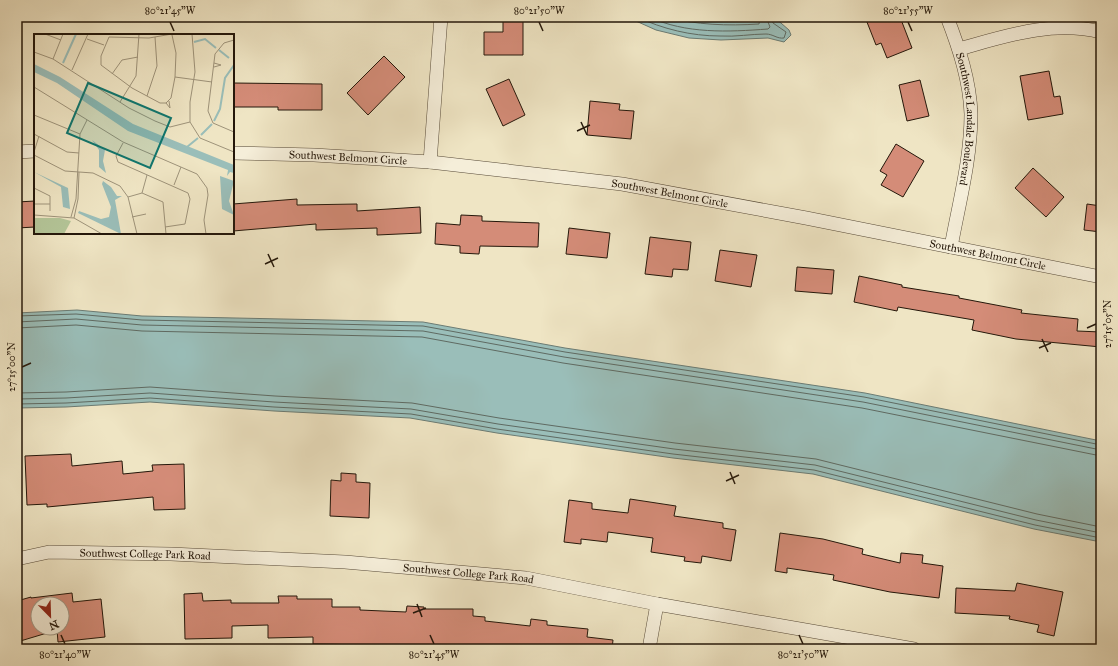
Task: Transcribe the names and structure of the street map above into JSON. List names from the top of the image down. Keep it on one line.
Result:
{"streets":{"street":["Southwest Landale Boulevard","Southwest Belmont Circle","Southwest College Park Road"]},"crossings":[["Southwest Landale Boulevard","Southwest Belmont Circle"]],"north":"bottom right","coordinates":["80°21'45\"W","80°21'50\"W","80°21'55\"W","27°15'05\"N","27°15'00\"N","80°21'40\"W"]}
